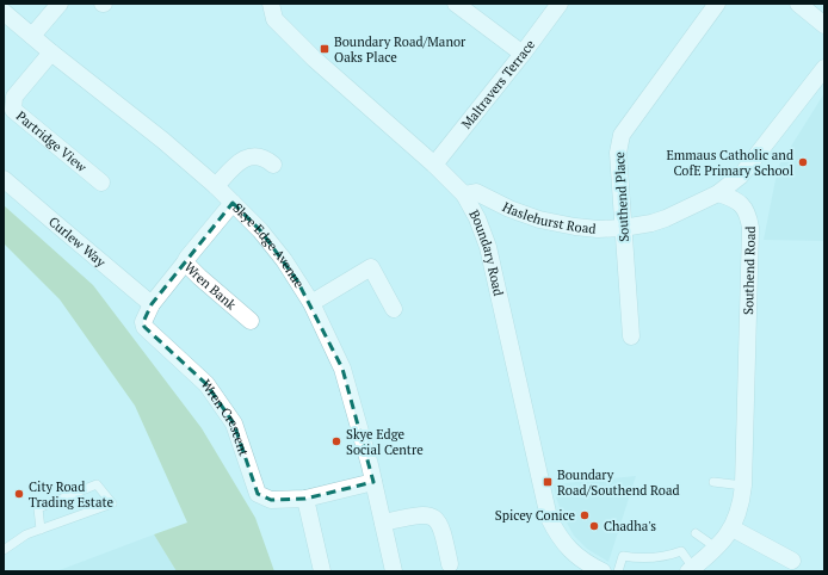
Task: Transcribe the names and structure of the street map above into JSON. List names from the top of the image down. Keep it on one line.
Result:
{"streets":{"street":["Maltravers Terrace","Partridge View","Southend Place","Haslehurst Road","Curlew Way","Skye Edge Avenue","Boundary Road","Southend Road","Wren Bank","Wren Crescent"]},"crossings":[["Maltravers Terrace","Boundary Road"],["Partridge View","Skye Edge Avenue"],["Southend Place","Haslehurst Road"],["Haslehurst Road","Boundary Road"],["Haslehurst Road","Southend Road"],["Curlew Way","Wren Crescent"],["Skye Edge Avenue","Wren Bank"],["Skye Edge Avenue","Wren Crescent"],["Wren Bank","Wren Crescent"]],"places":{"transit":["Boundary Road/Manor Oaks Place","Boundary Road/Southend Road"],"other":["Emmaus Catholic and CofE Primary School","Skye Edge Social Centre","City Road Trading Estate","Spicey Conice","Chadha's"]}}
